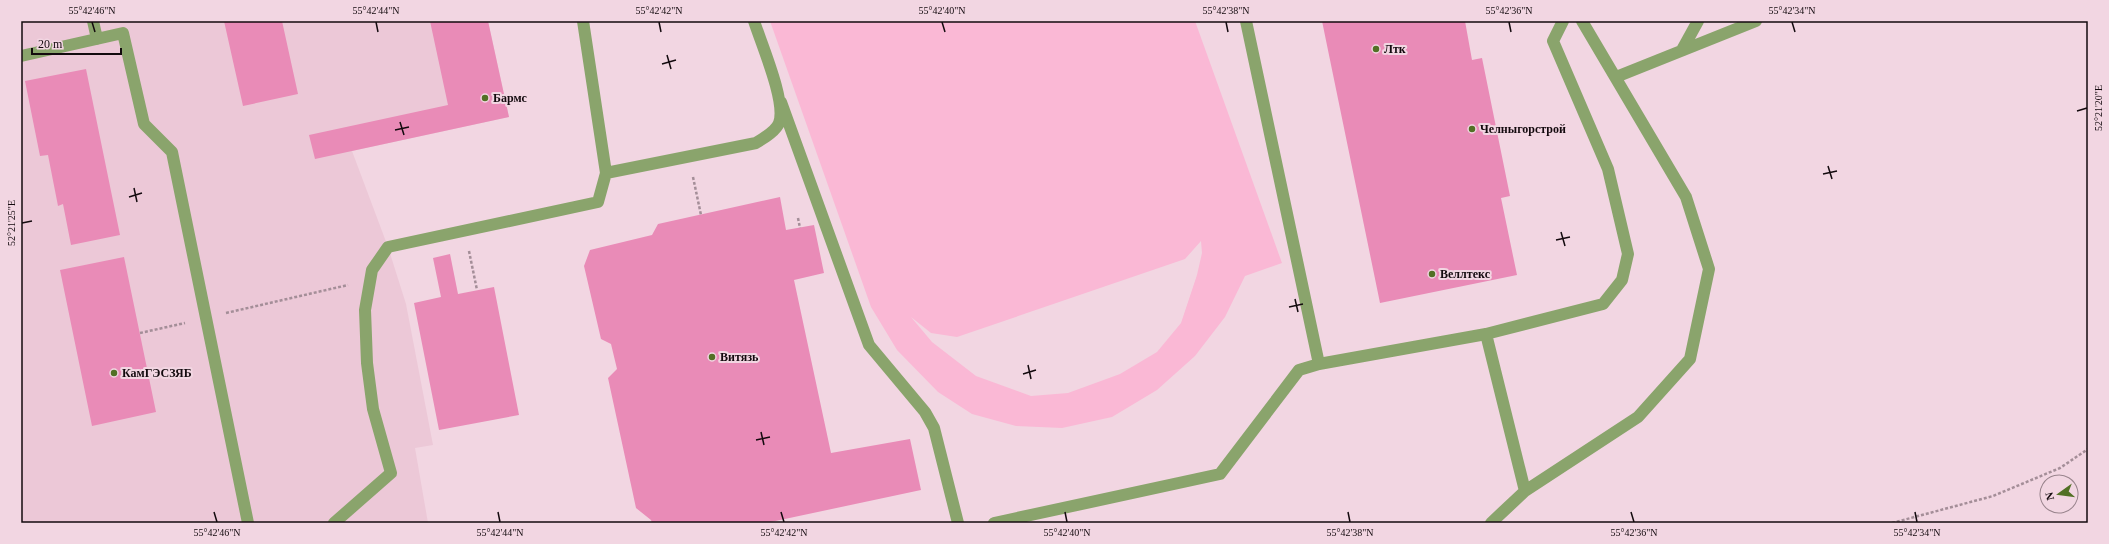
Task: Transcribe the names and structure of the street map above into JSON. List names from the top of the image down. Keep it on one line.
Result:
{"places":["Лтк","Бармс","Челныгорстрой","Веллтекс","Витязь","КамГЭСЗЯБ"],"scale_bar":"20 m","north":"left","coordinates":["55°42'46\"N","55°42'44\"N","55°42'42\"N","55°42'40\"N","55°42'38\"N","55°42'36\"N","55°42'34\"N","52°21'20\"E","52°21'25\"E"]}
